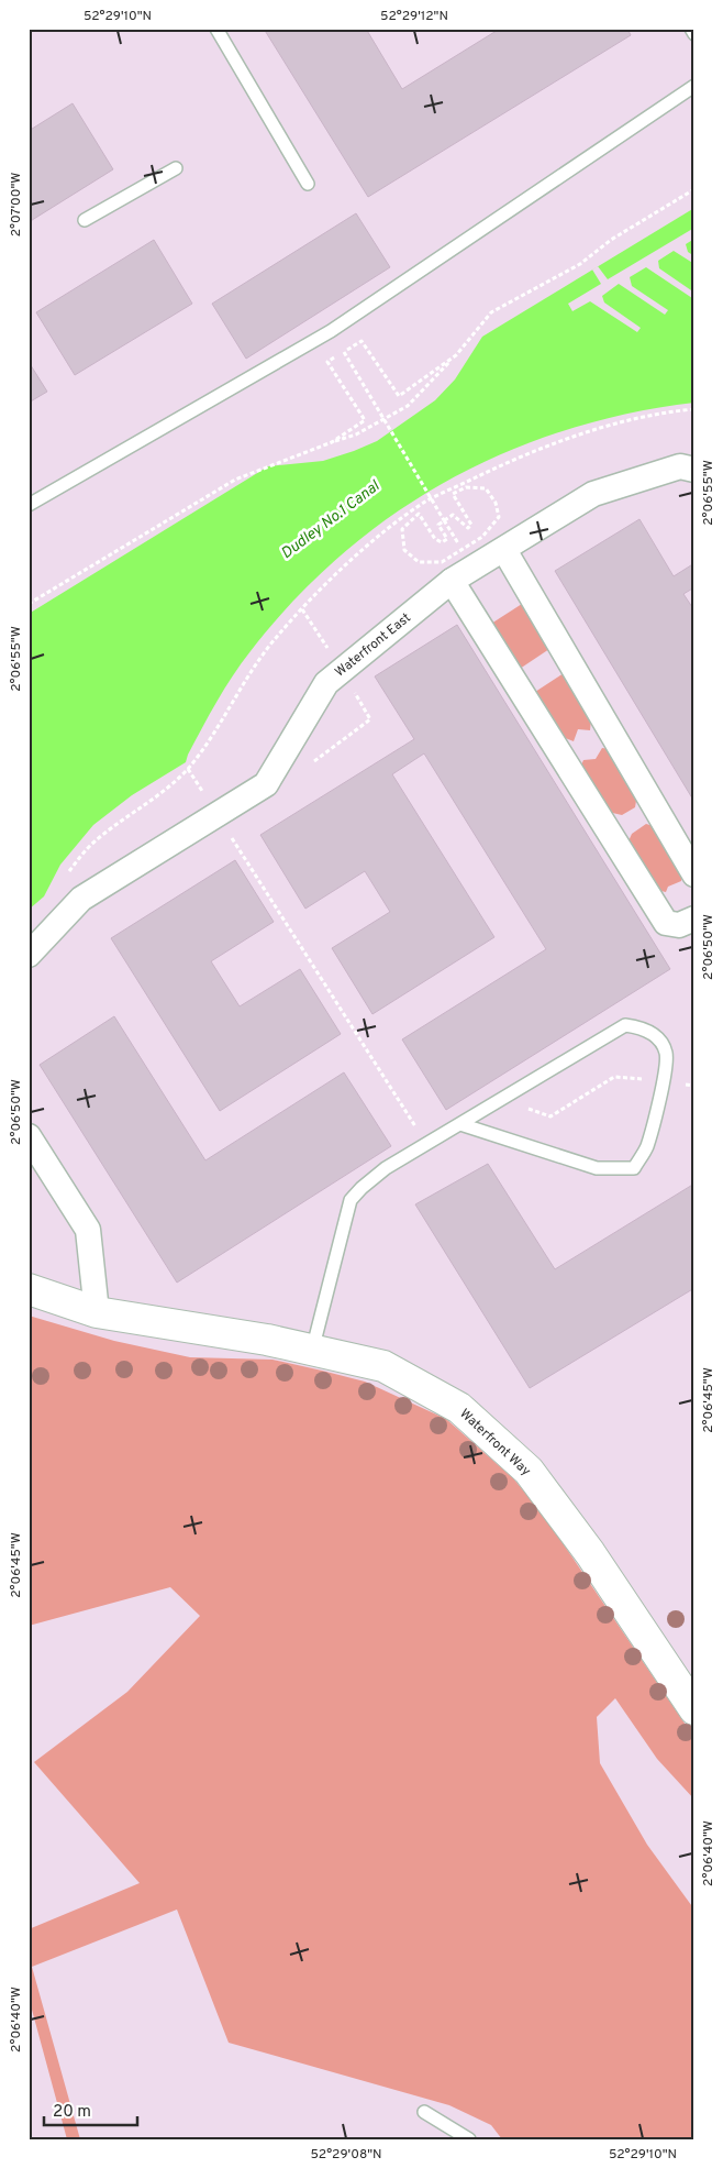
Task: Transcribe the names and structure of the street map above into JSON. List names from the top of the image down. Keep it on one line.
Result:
{"streets":{"street":["Waterfront East","Waterfront Way"]},"water":["Dudley No.1 Canal"],"scale_bar":"20 m","coordinates":["52°29'10\"N","52°29'12\"N","2°07'00\"W","2°06'55\"W","2°06'50\"W","2°06'45\"W","2°06'40\"W","52°29'08\"N"]}
